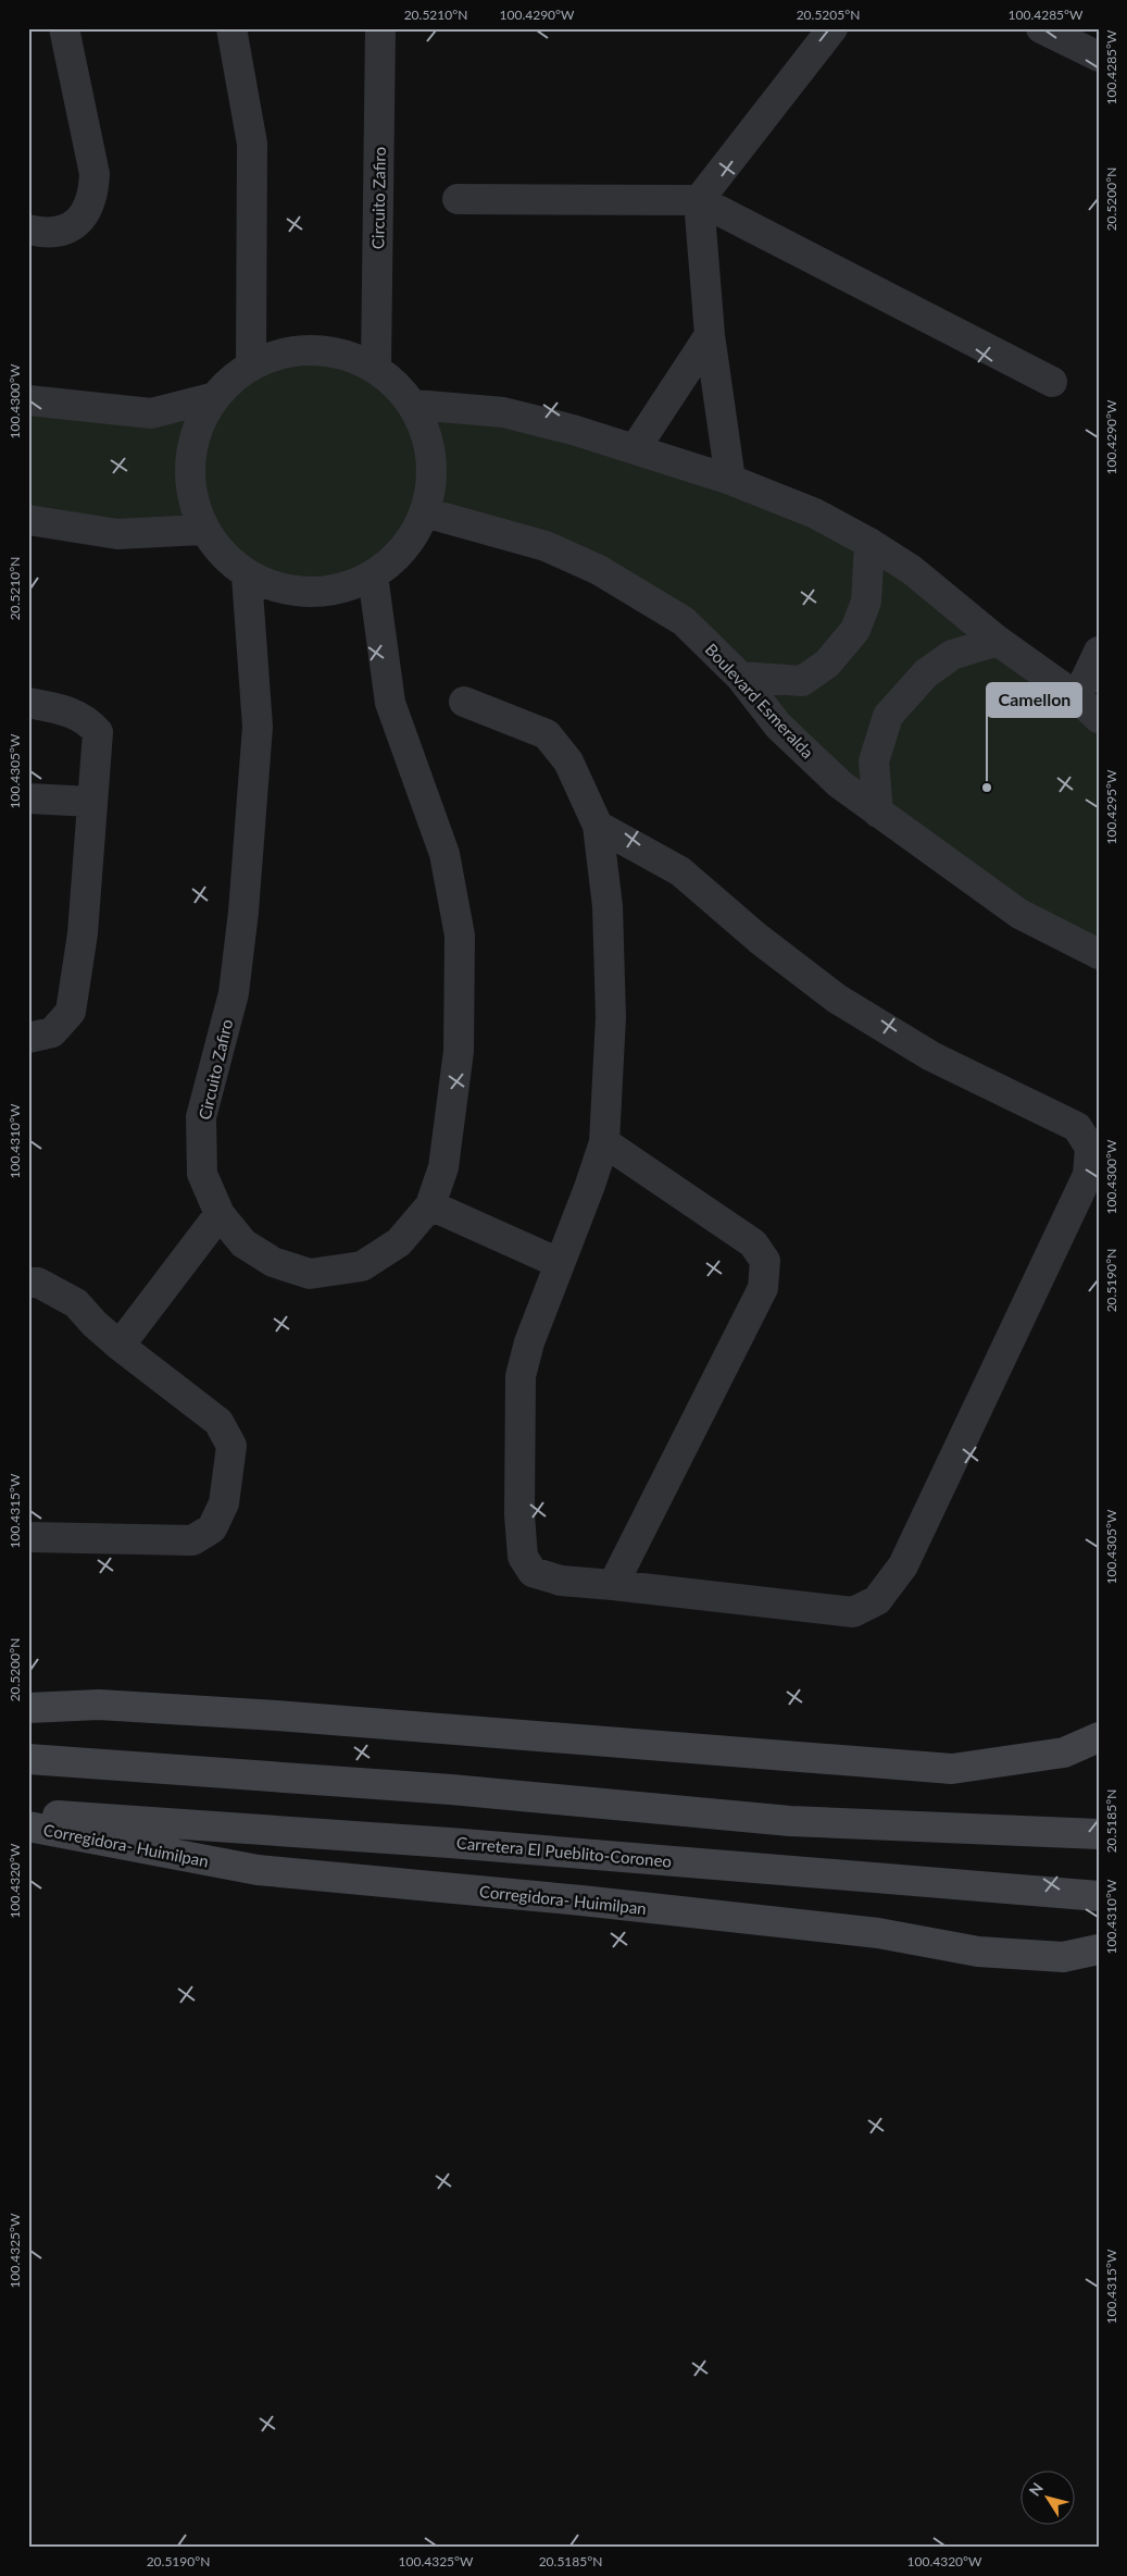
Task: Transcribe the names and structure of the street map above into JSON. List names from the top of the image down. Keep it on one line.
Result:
{"streets":{"main road":["Corregidora- Huimilpan","Carretera El Pueblito-Coroneo"],"street":["Circuito Zafiro","Boulevard Esmeralda"]},"places":["Camellon"],"north":"top left","coordinates":["20.5210°N","100.4290°W","20.5205°N","100.4285°W","20.5200°N","100.4300°W","100.4305°W","100.4295°W","100.4310°W","20.5190°N","100.4315°W","20.5185°N","100.4320°W","100.4325°W"]}
